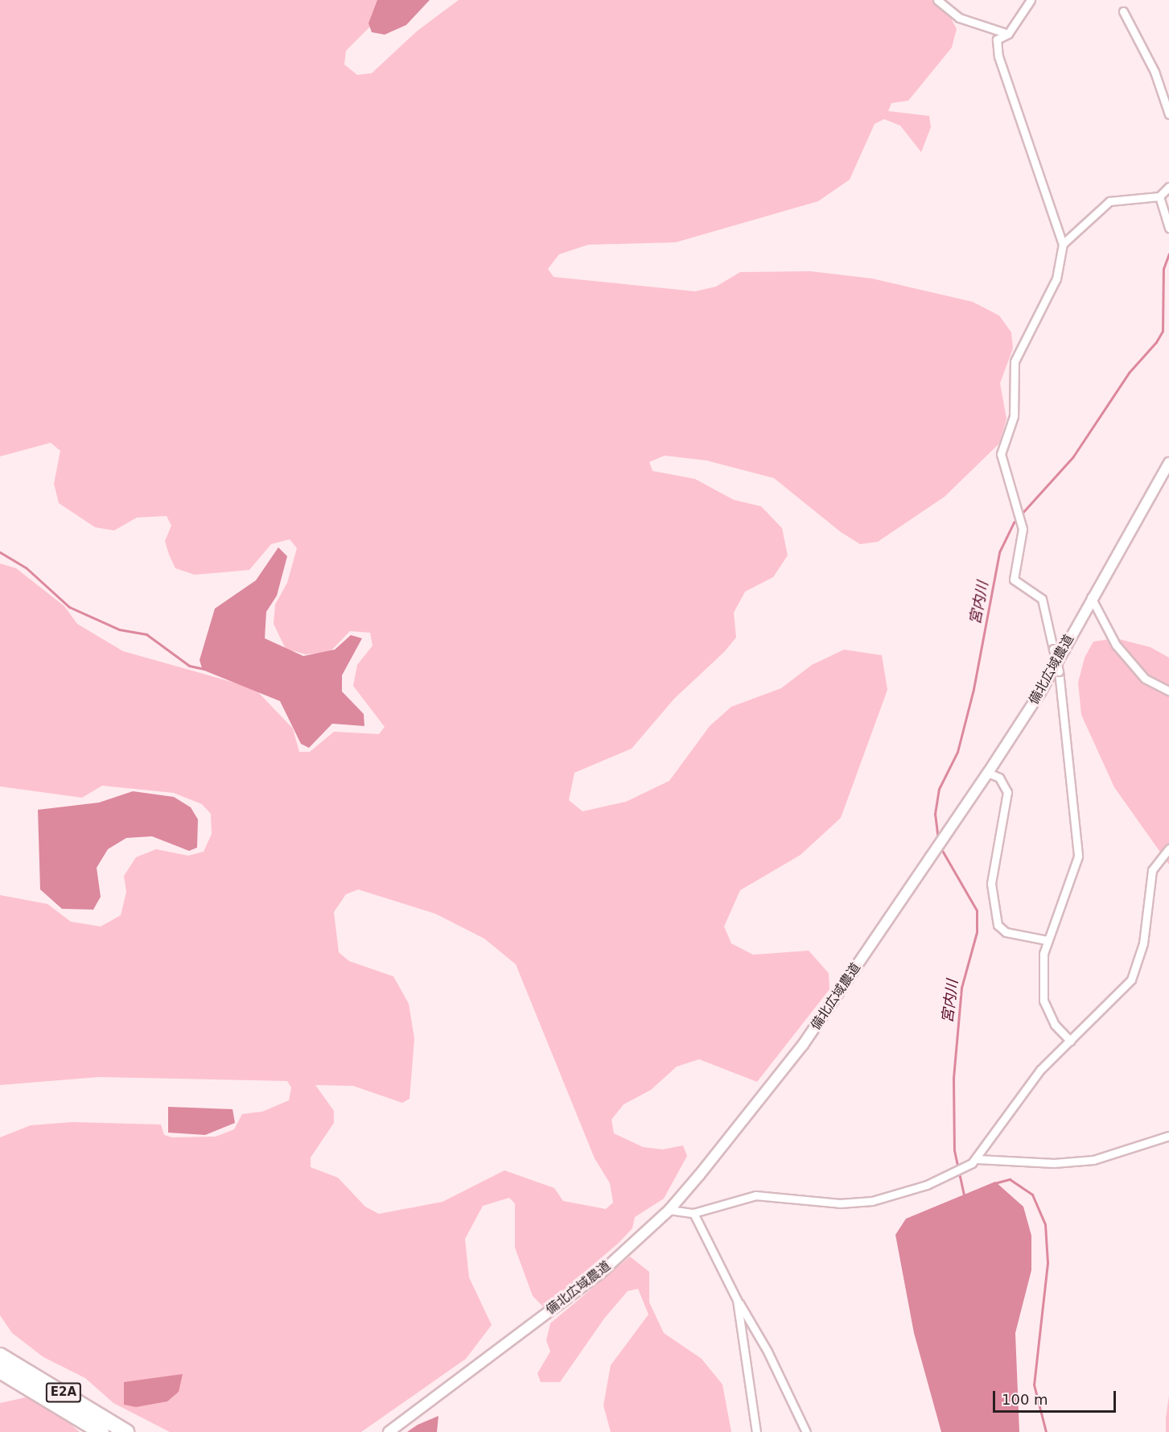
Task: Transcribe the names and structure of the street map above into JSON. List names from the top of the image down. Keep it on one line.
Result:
{"streets":{"highway":["E2A"],"street":["備北広域農道"]},"water":["宮内川"],"scale_bar":"100 m"}
